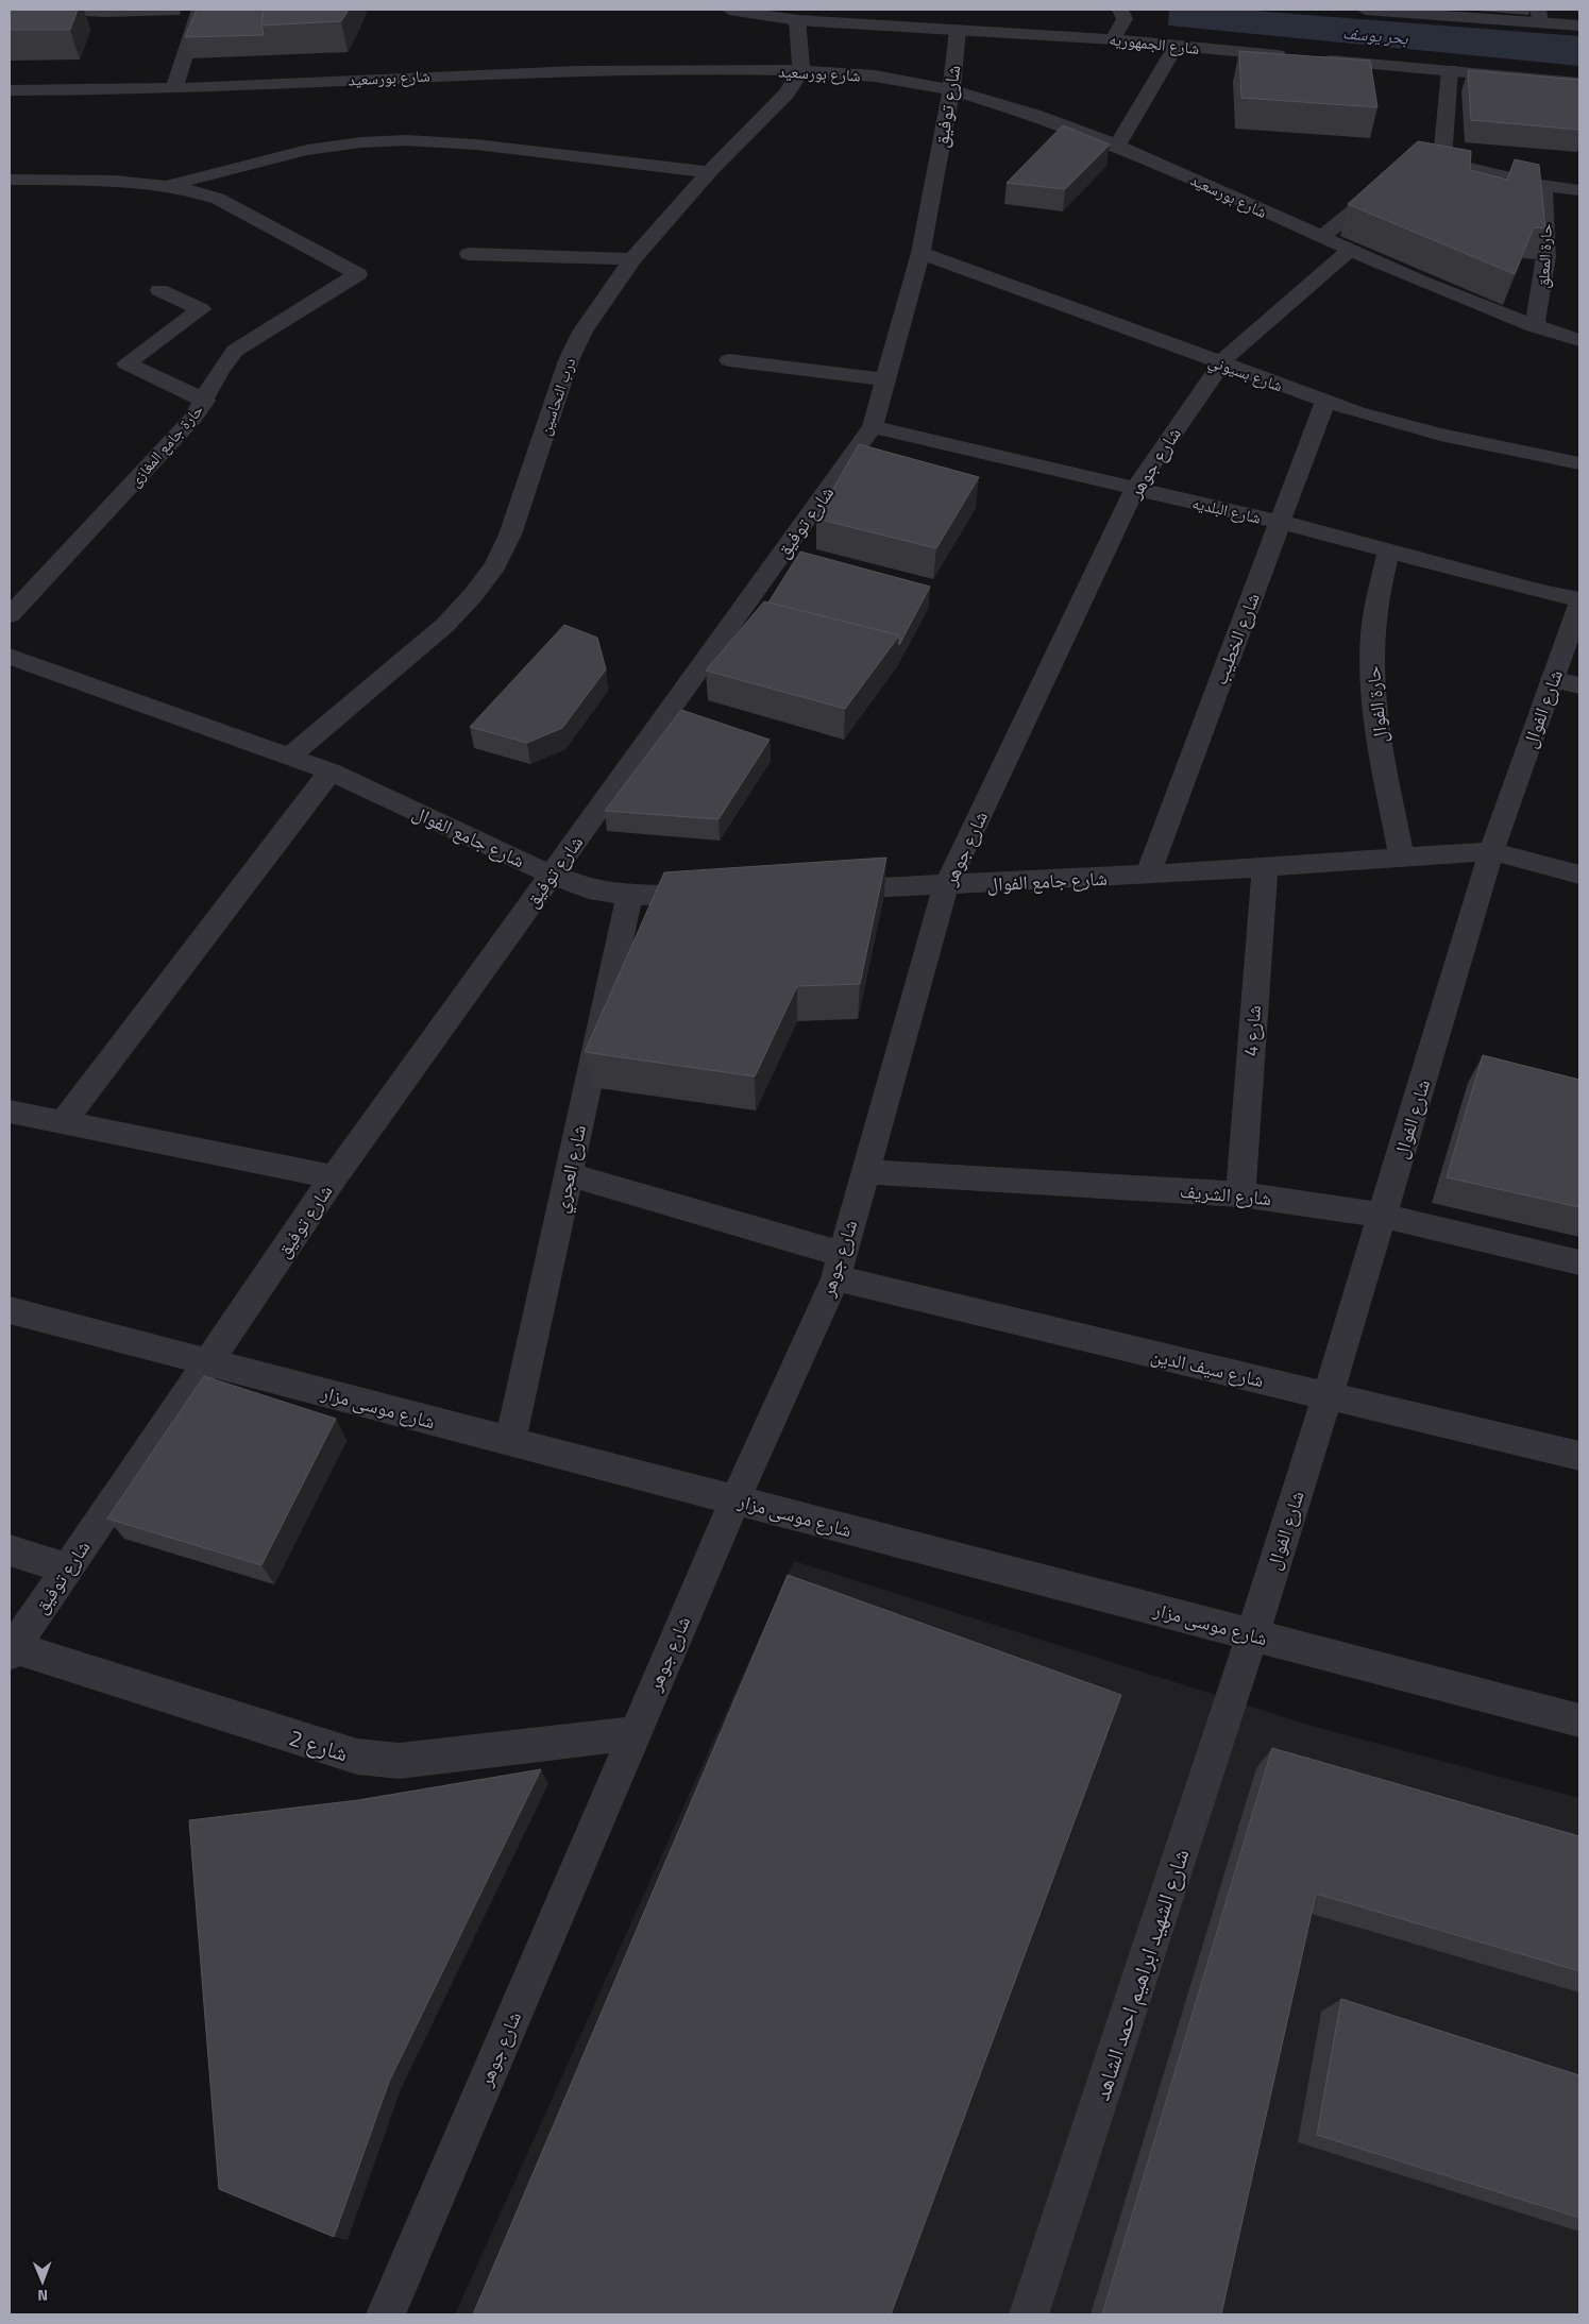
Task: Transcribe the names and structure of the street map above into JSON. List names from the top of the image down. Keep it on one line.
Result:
{"streets":{"street":["شارع الجمهوريه","شارع بورسعيد","شارع توفيق","حارة المعلق","شارع بسيوني","درب النحاسين","حارة جامع المغازى","شارع جوهر","شارع البلديه","شارع الخطيب","حارة الفوال","شارع الفوال","شارع جامع الفوال","شارع 4","شارع العجري","شارع الشريف","شارع سيف الدين","شارع موسى مزار","شارع 2","شارع الشهيد ابراهيم احمد الشاهد"]},"crossings":[["شارع الجمهوريه","شارع توفيق"],["شارع بورسعيد","شارع توفيق"],["شارع بورسعيد","حارة المعلق"],["شارع بورسعيد","درب النحاسين"],["شارع بورسعيد","شارع جوهر"],["شارع توفيق","شارع بسيوني"],["شارع توفيق","شارع البلديه"],["شارع توفيق","شارع جامع الفوال"],["شارع توفيق","شارع موسى مزار"],["شارع توفيق","شارع 2"],["شارع بسيوني","شارع جوهر"],["شارع بسيوني","شارع الخطيب"],["درب النحاسين","شارع جامع الفوال"],["شارع جوهر","شارع البلديه"],["شارع جوهر","شارع جامع الفوال"],["شارع جوهر","شارع الشريف"],["شارع جوهر","شارع سيف الدين"],["شارع جوهر","شارع موسى مزار"],["شارع جوهر","شارع 2"],["شارع البلديه","شارع الخطيب"],["شارع البلديه","حارة الفوال"],["شارع الخطيب","شارع جامع الفوال"],["حارة الفوال","شارع جامع الفوال"],["شارع الفوال","شارع جامع الفوال"],["شارع الفوال","شارع الشريف"],["شارع الفوال","شارع سيف الدين"],["شارع الفوال","شارع موسى مزار"],["شارع الفوال","شارع الشهيد ابراهيم احمد الشاهد"],["شارع جامع الفوال","شارع 4"],["شارع جامع الفوال","شارع العجري"],["شارع 4","شارع الشريف"],["شارع العجري","شارع سيف الدين"],["شارع العجري","شارع موسى مزار"],["شارع موسى مزار","شارع الشهيد ابراهيم احمد الشاهد"]],"water":["بحر يوسف"],"north":"bottom"}
